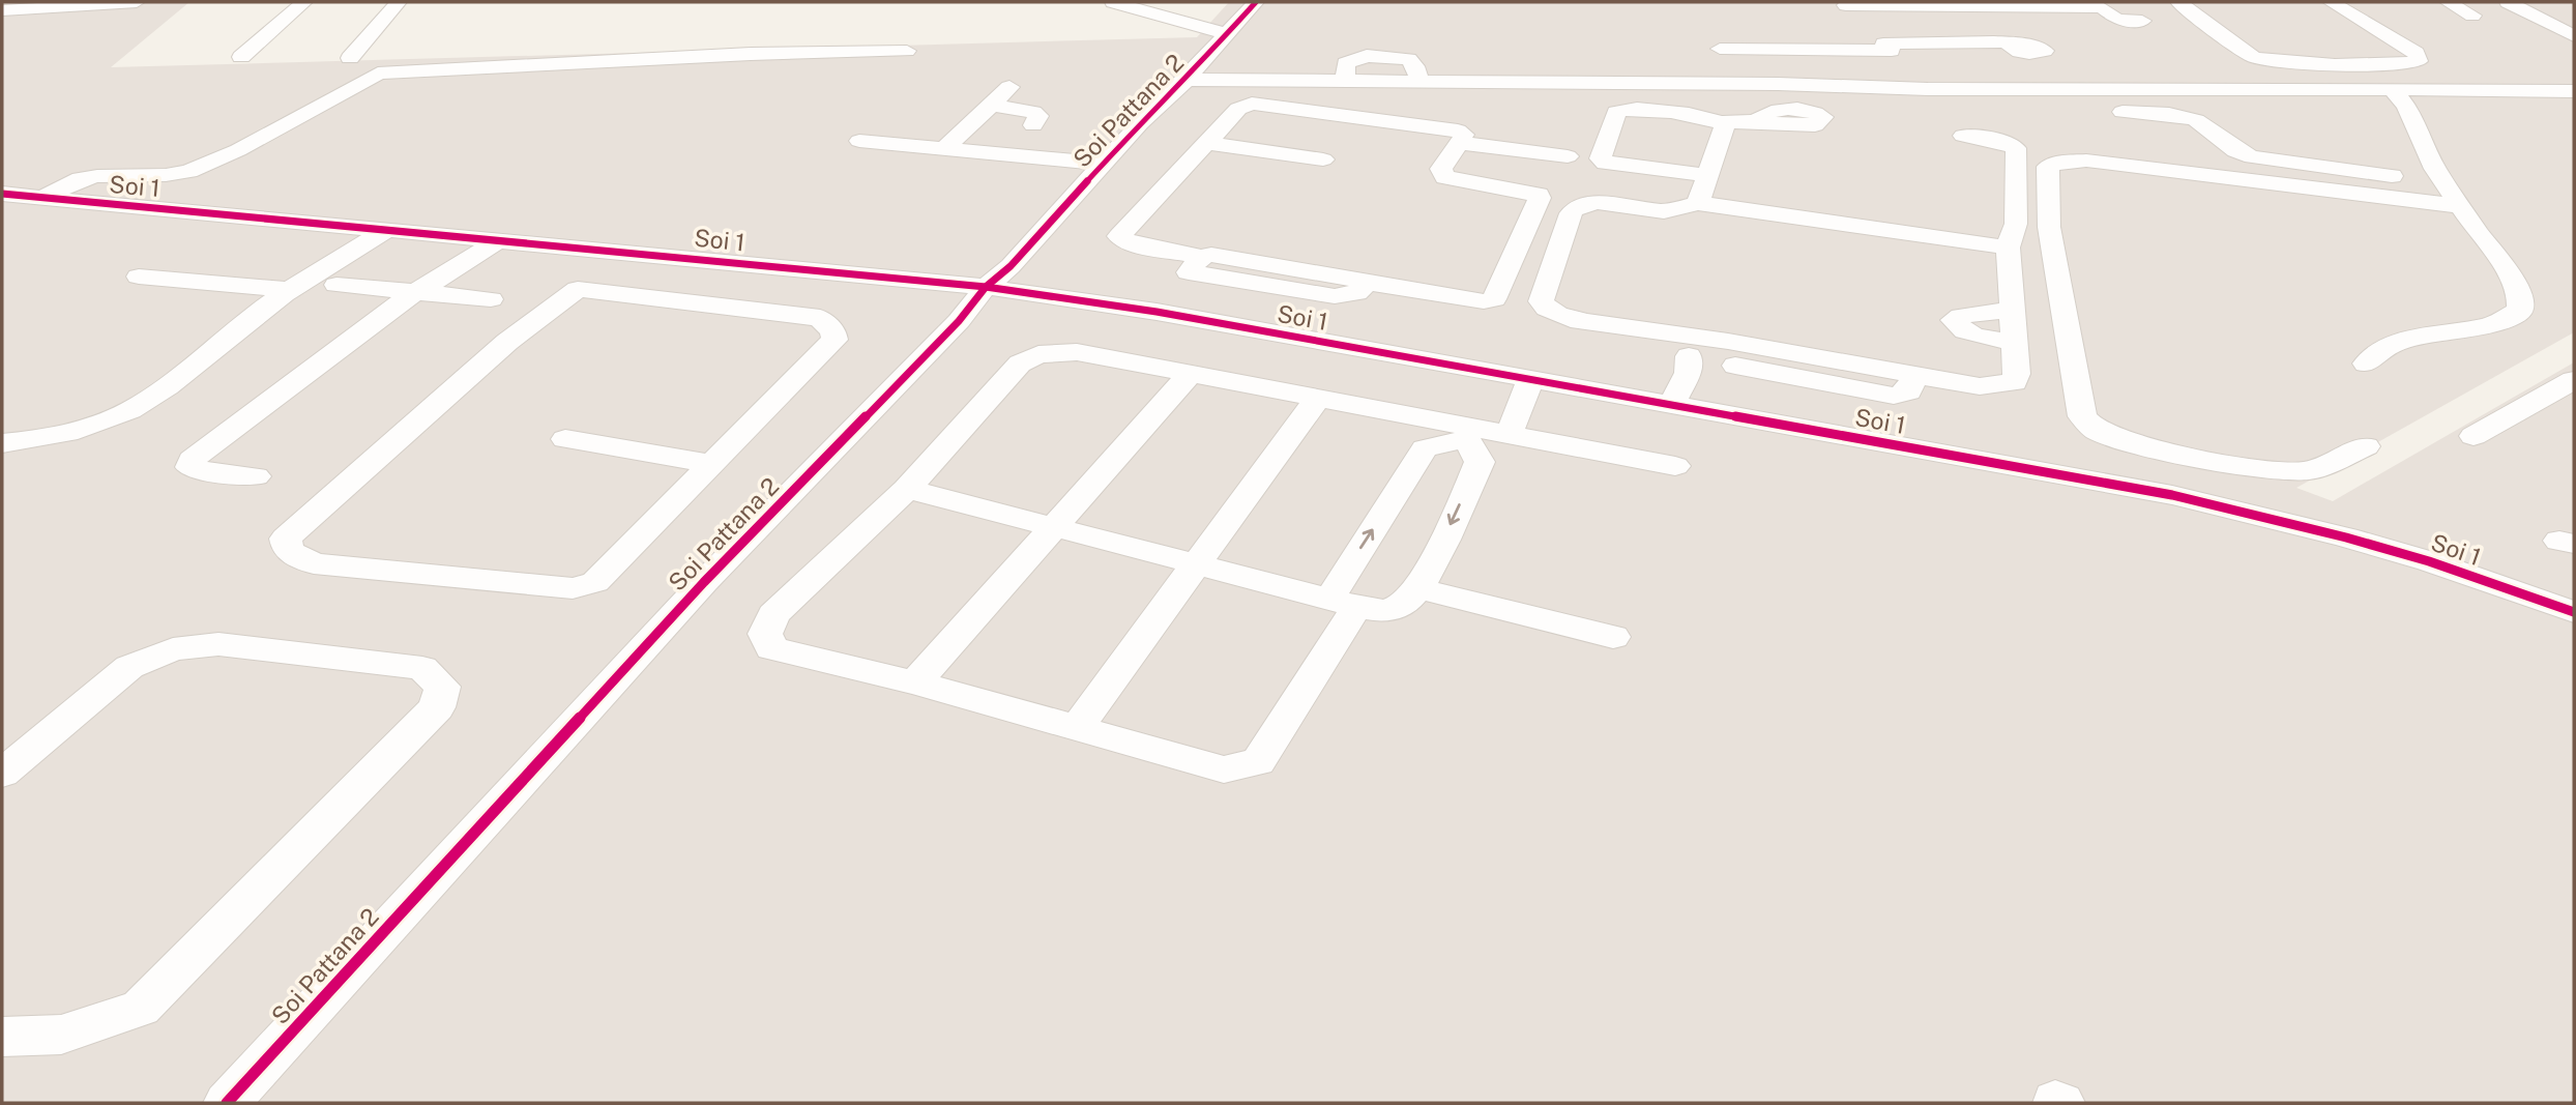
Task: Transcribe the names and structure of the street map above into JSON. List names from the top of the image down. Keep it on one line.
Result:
{"streets":{"street":["Soi Pattana 2","Soi 1"]},"crossings":[["Soi Pattana 2","Soi 1"]]}
